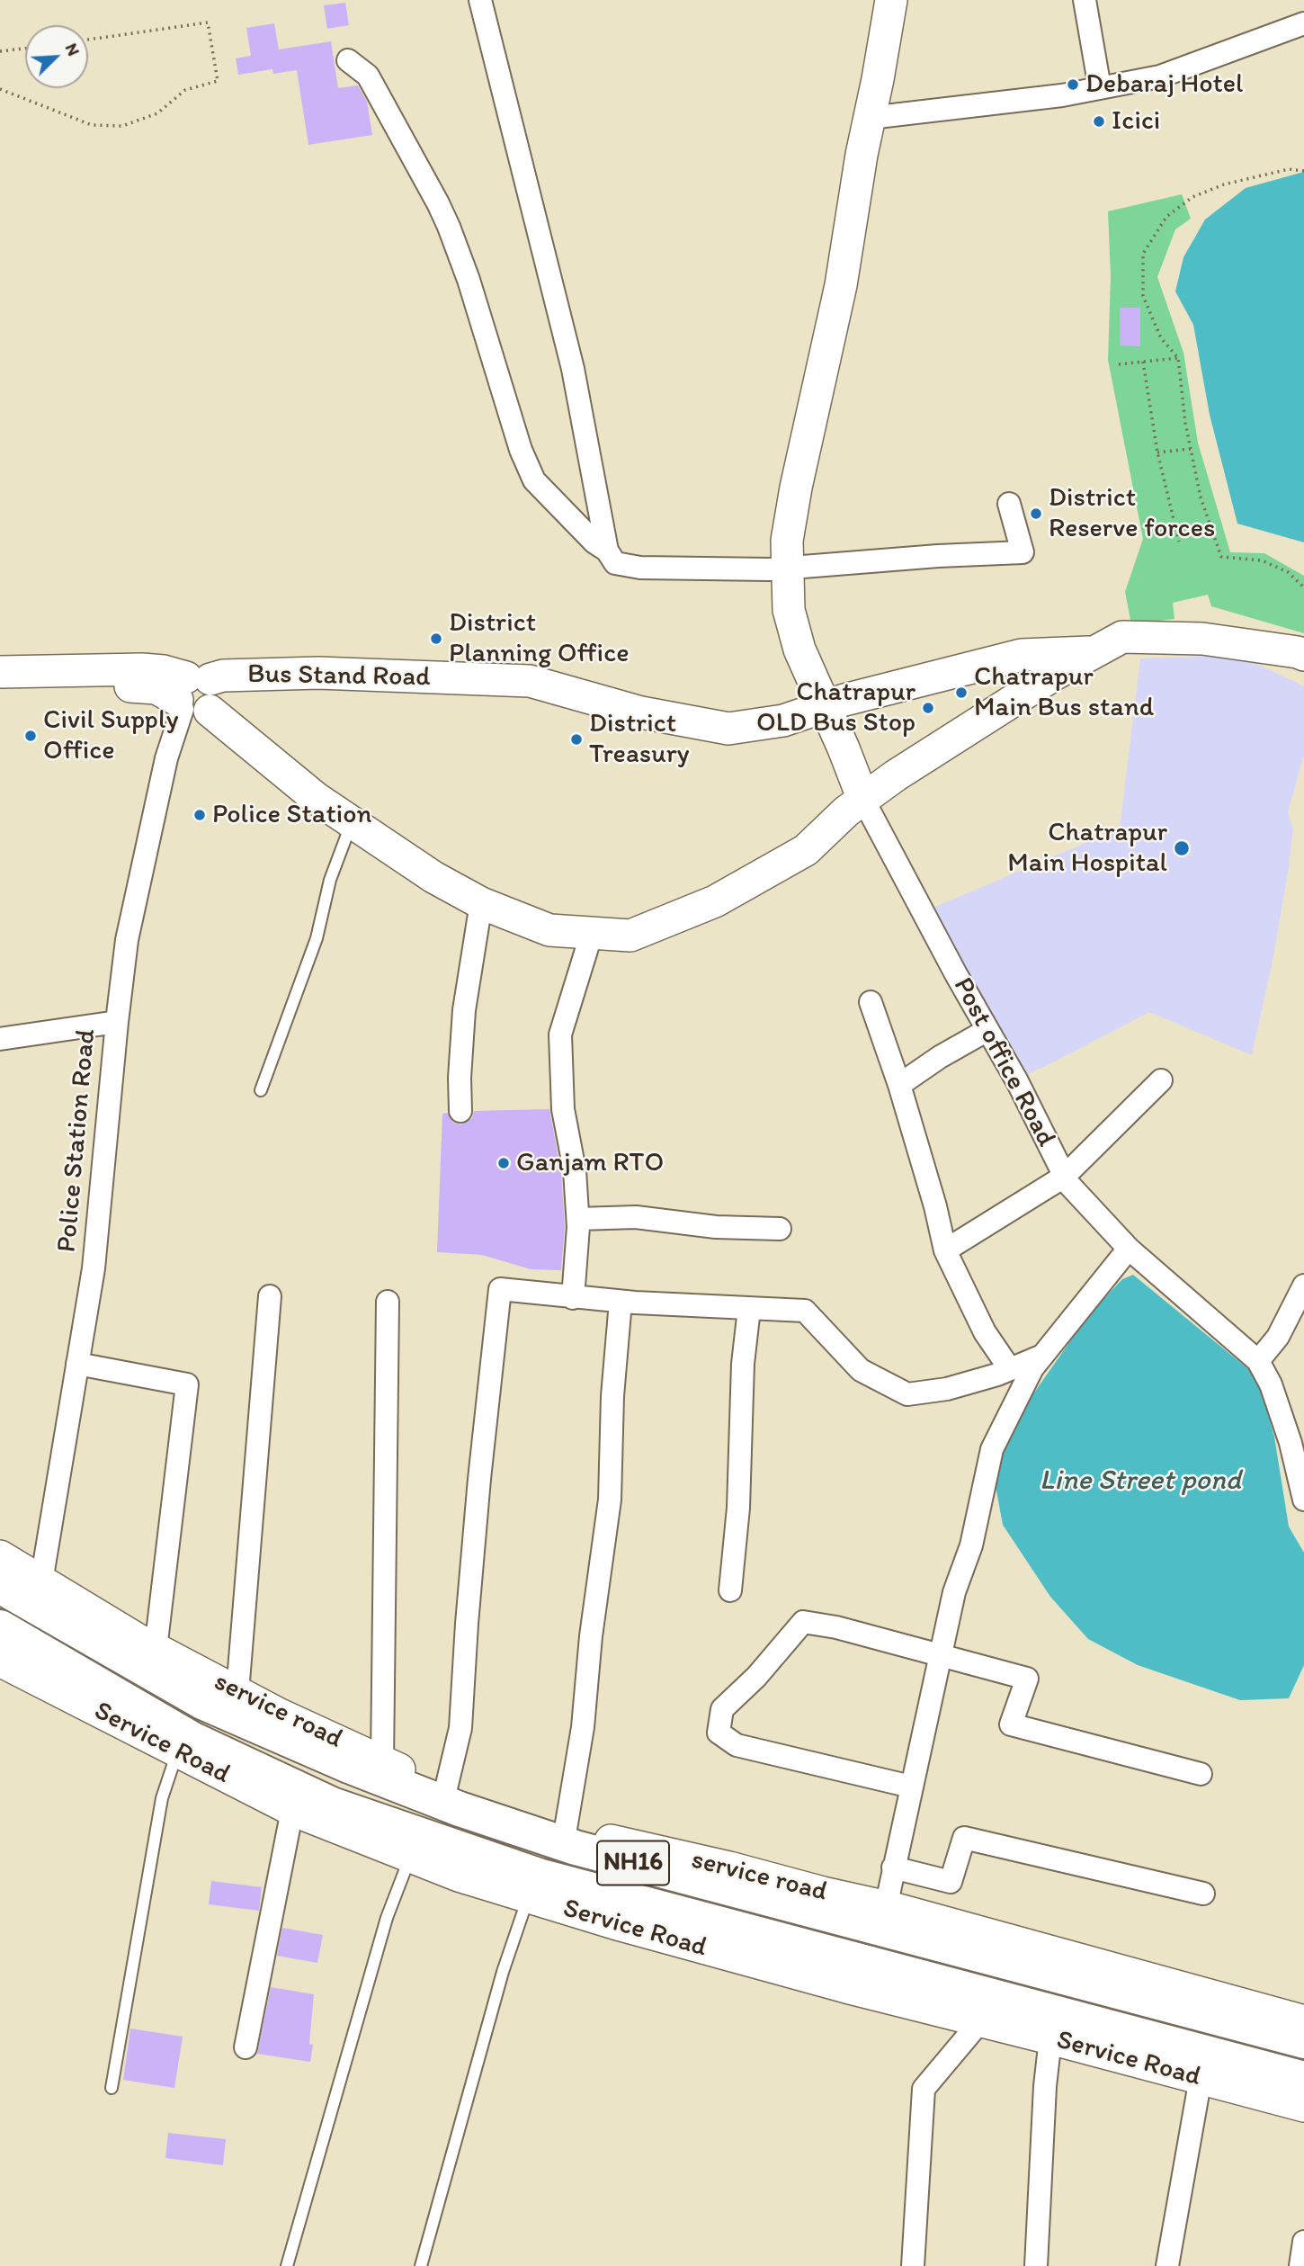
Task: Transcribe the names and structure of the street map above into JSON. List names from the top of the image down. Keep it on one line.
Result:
{"streets":{"highway":["NH16"],"street":["Bus Stand Road","Post office Road","Police Station Road","service road","Service Road"]},"crossings":[["Bus Stand Road","Post office Road"],["Bus Stand Road","Police Station Road"],["Police Station Road","service road"]],"water":["Line Street pond"],"places":["Debaraj Hotel","Icici","District Reserve forces","District Planning Office","Chatrapur Main Bus stand","Chatrapur OLD Bus Stop","Civil Supply Office","District Treasury","Police Station","Chatrapur Main Hospital","Ganjam RTO"],"north":"top right"}
